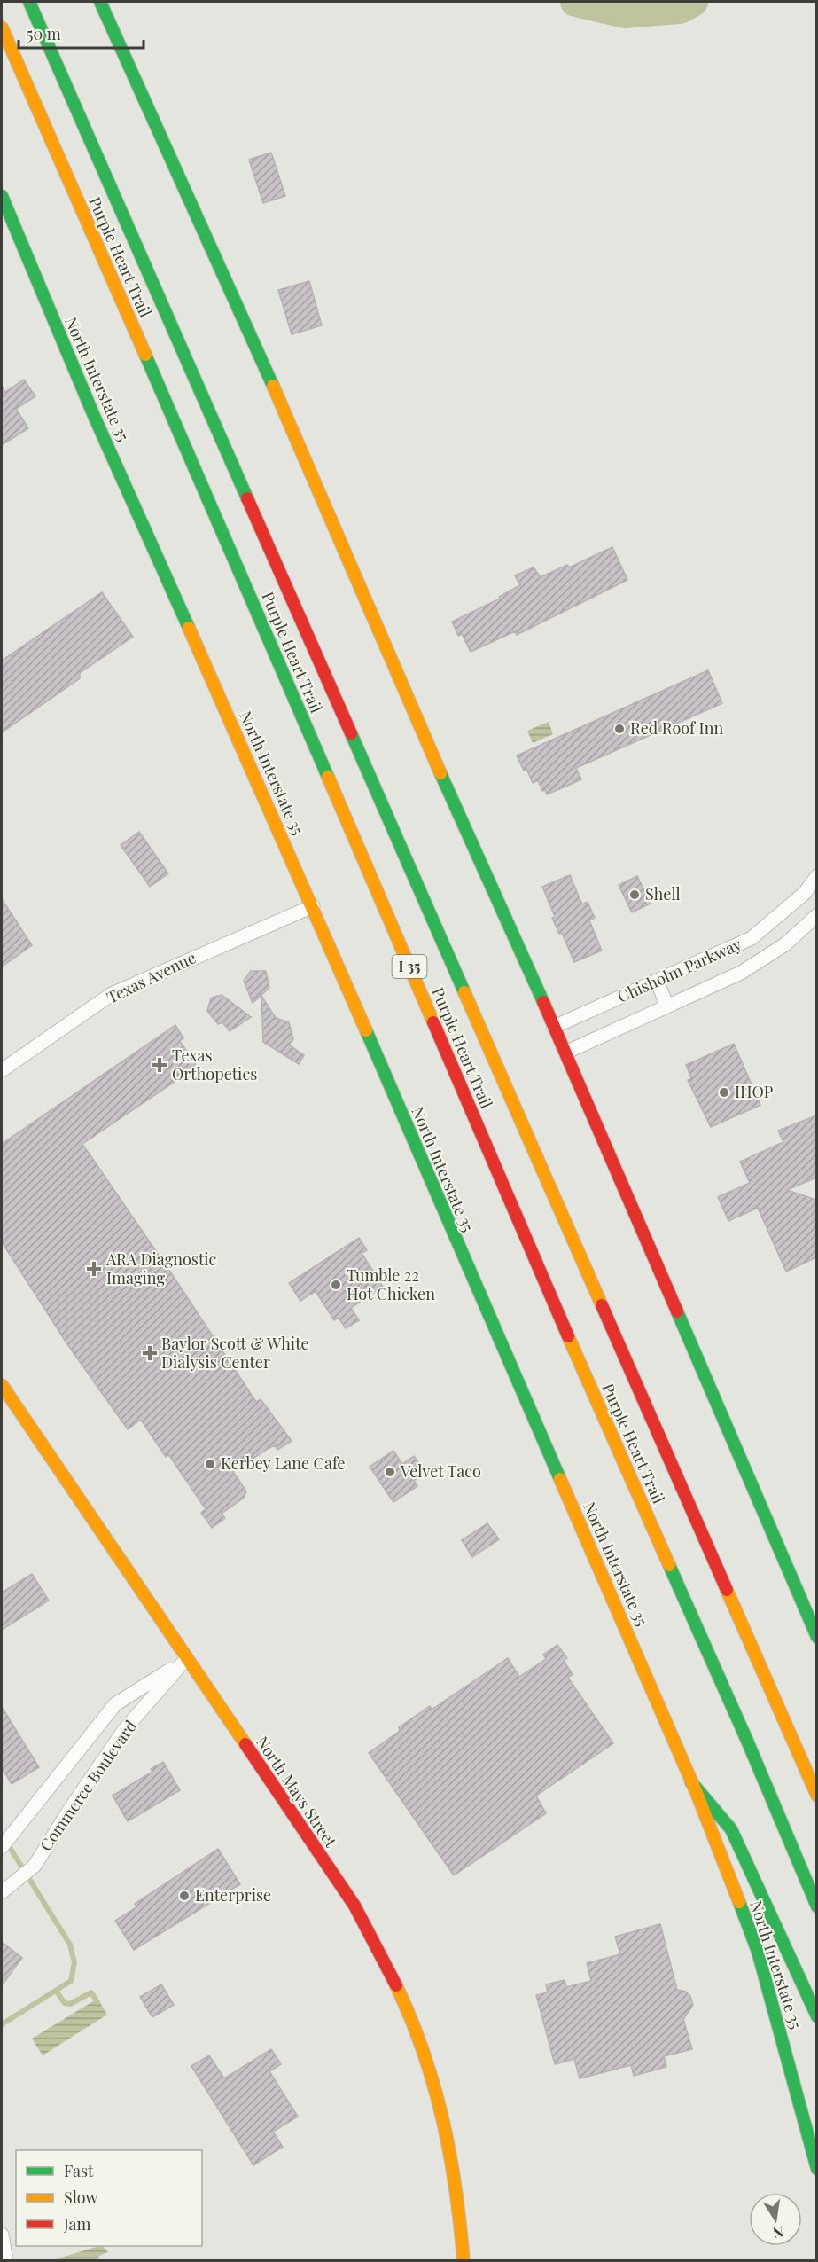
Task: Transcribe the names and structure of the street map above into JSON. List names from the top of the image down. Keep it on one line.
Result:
{"streets":{"main road":["Purple Heart Trail","North Interstate 35","I 35","North Mays Street"],"street":["Chisholm Parkway","Texas Avenue","Commerce Boulevard"]},"crossings":[["North Interstate 35","Texas Avenue"],["Commerce Boulevard","North Mays Street"]],"places":{"other":["Red Roof Inn","Shell","IHOP","Tumble 22 Hot Chicken","Kerbey Lane Cafe","Velvet Taco","Enterprise"],"health":["Texas Orthopetics","ARA Diagnostic Imaging","Baylor Scott & White Dialysis Center"]},"legend":["Fast","Slow","Jam"],"scale_bar":"50 m","north":"bottom"}
